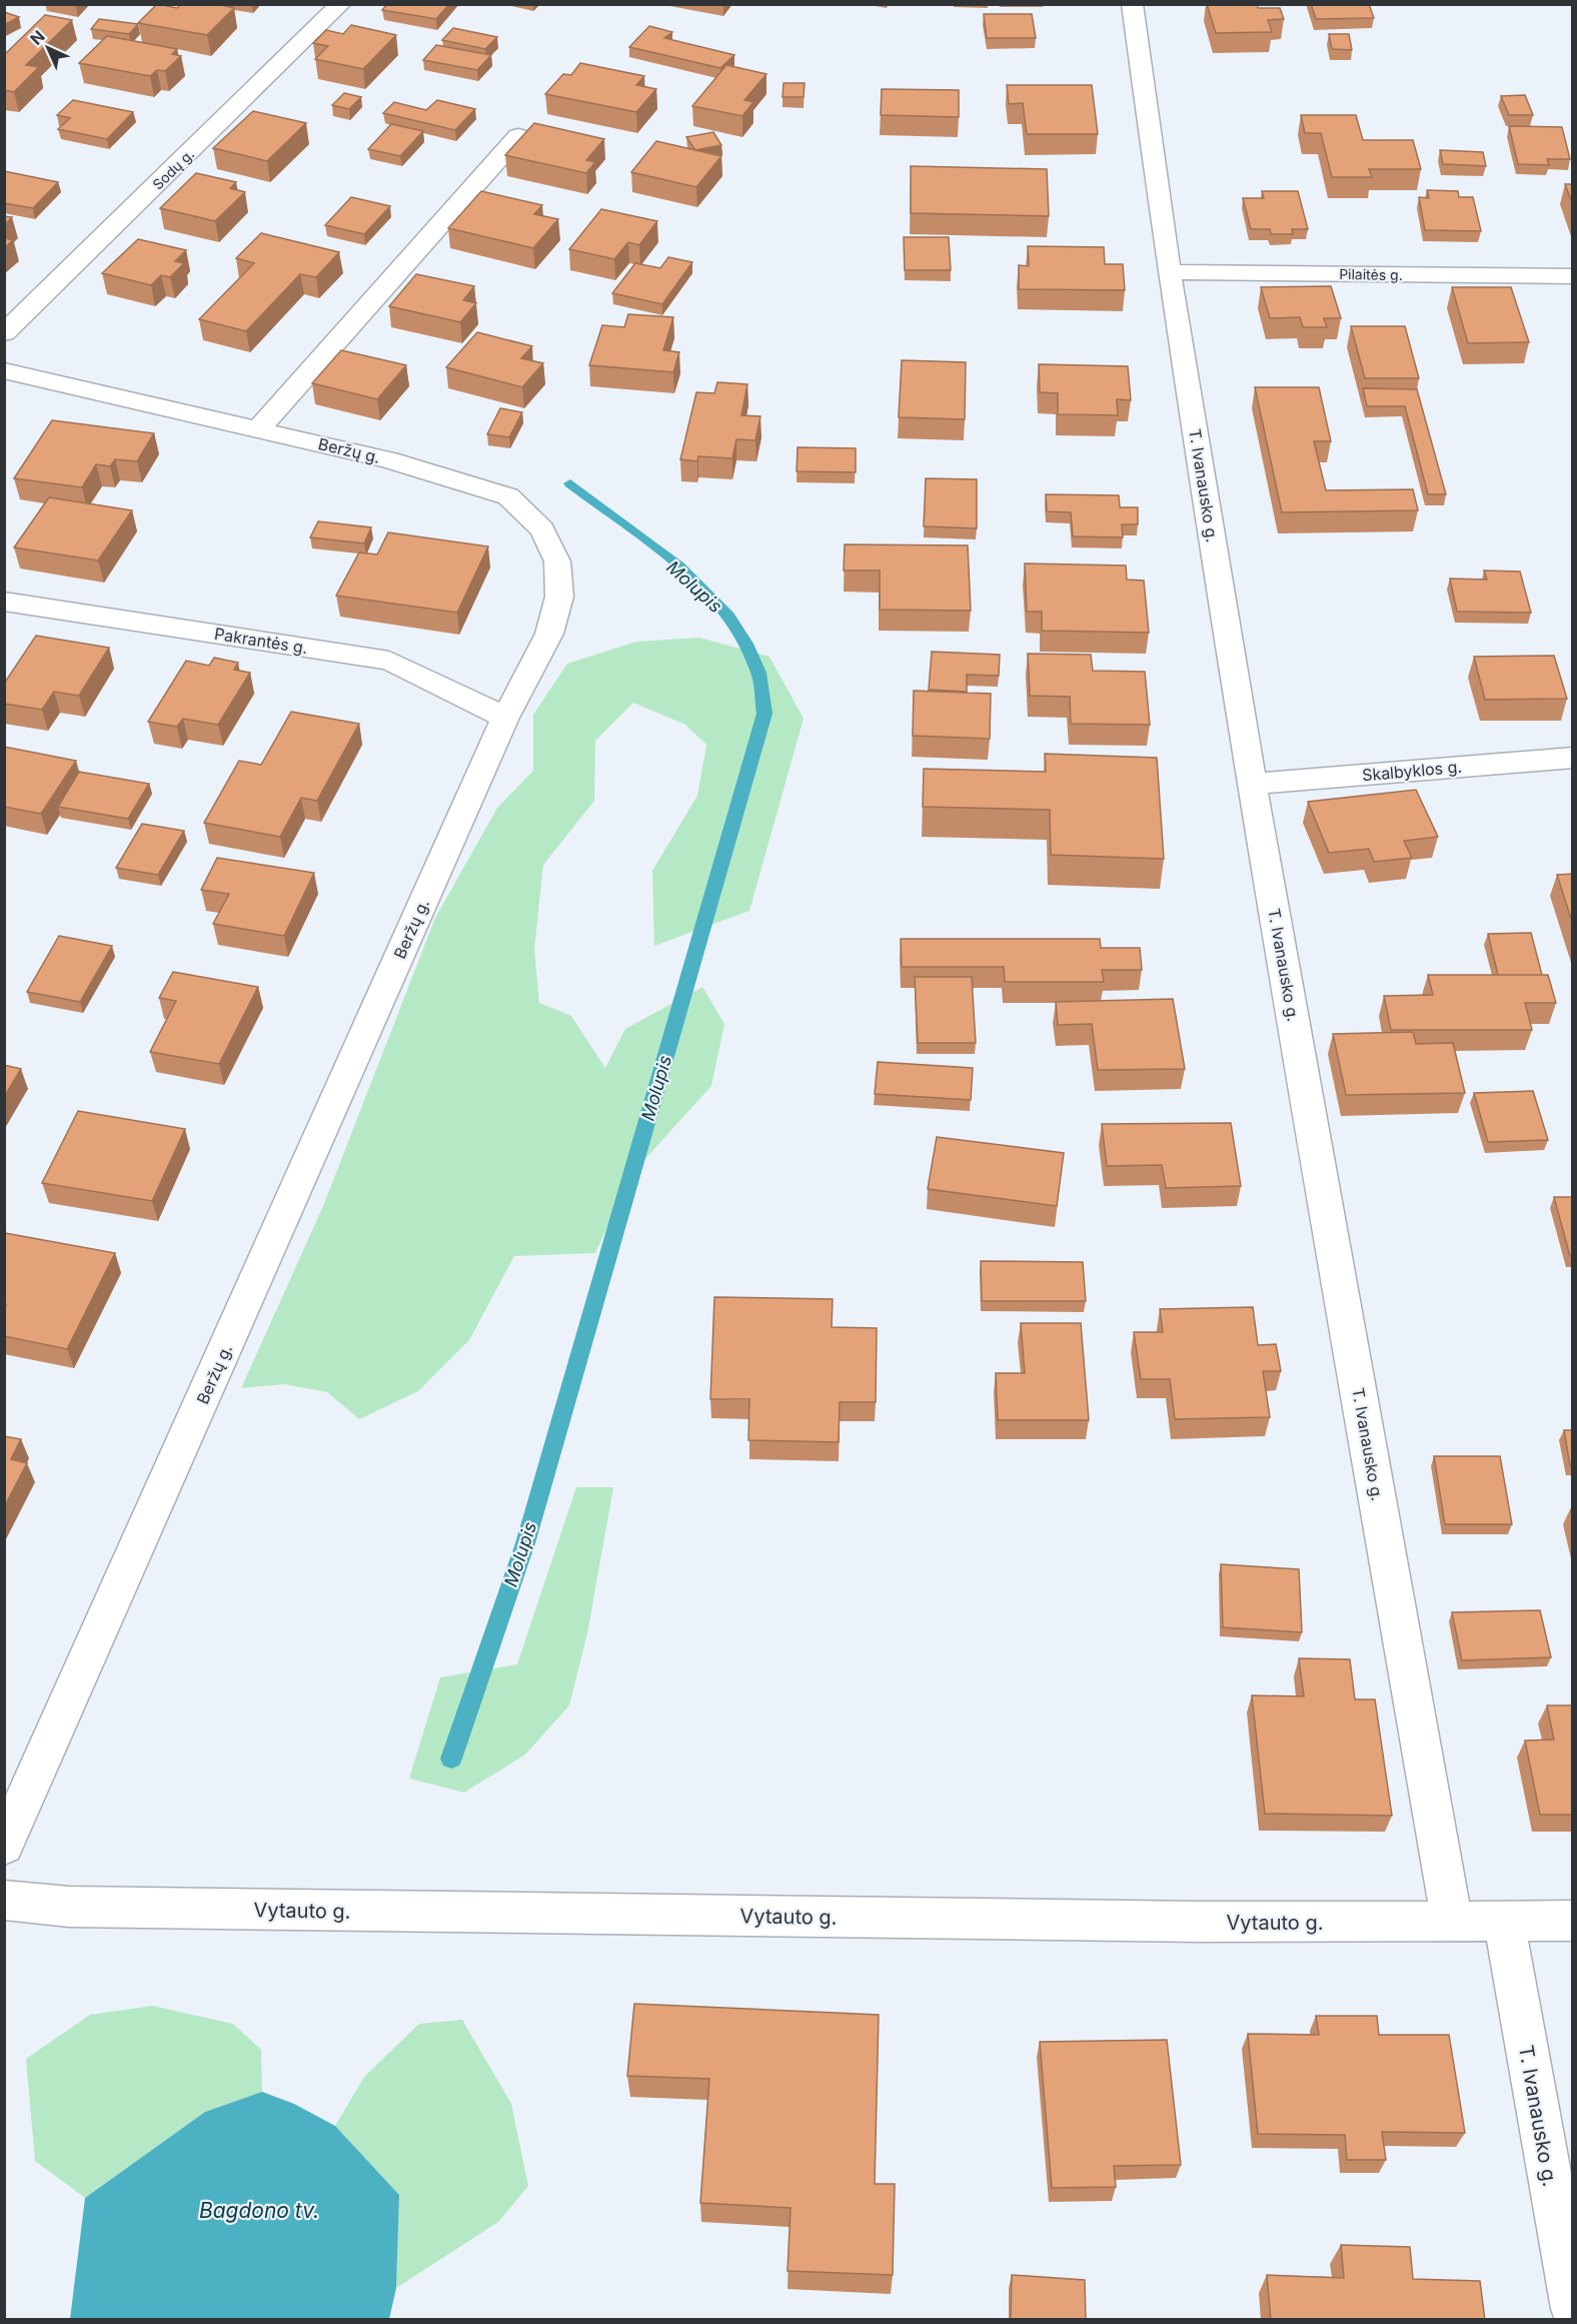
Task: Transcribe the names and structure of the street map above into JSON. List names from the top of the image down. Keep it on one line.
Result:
{"streets":{"street":["Sodų g.","Pilaitės g.","Beržų g.","T. Ivanausko g.","Pakrantės g.","Skalbyklos g.","Vytauto g."]},"crossings":[["Pilaitės g.","T. Ivanausko g."],["Beržų g.","Pakrantės g."],["T. Ivanausko g.","Skalbyklos g."],["T. Ivanausko g.","Vytauto g."]],"water":["Molupis","Bagdono tv."],"north":"top left"}
